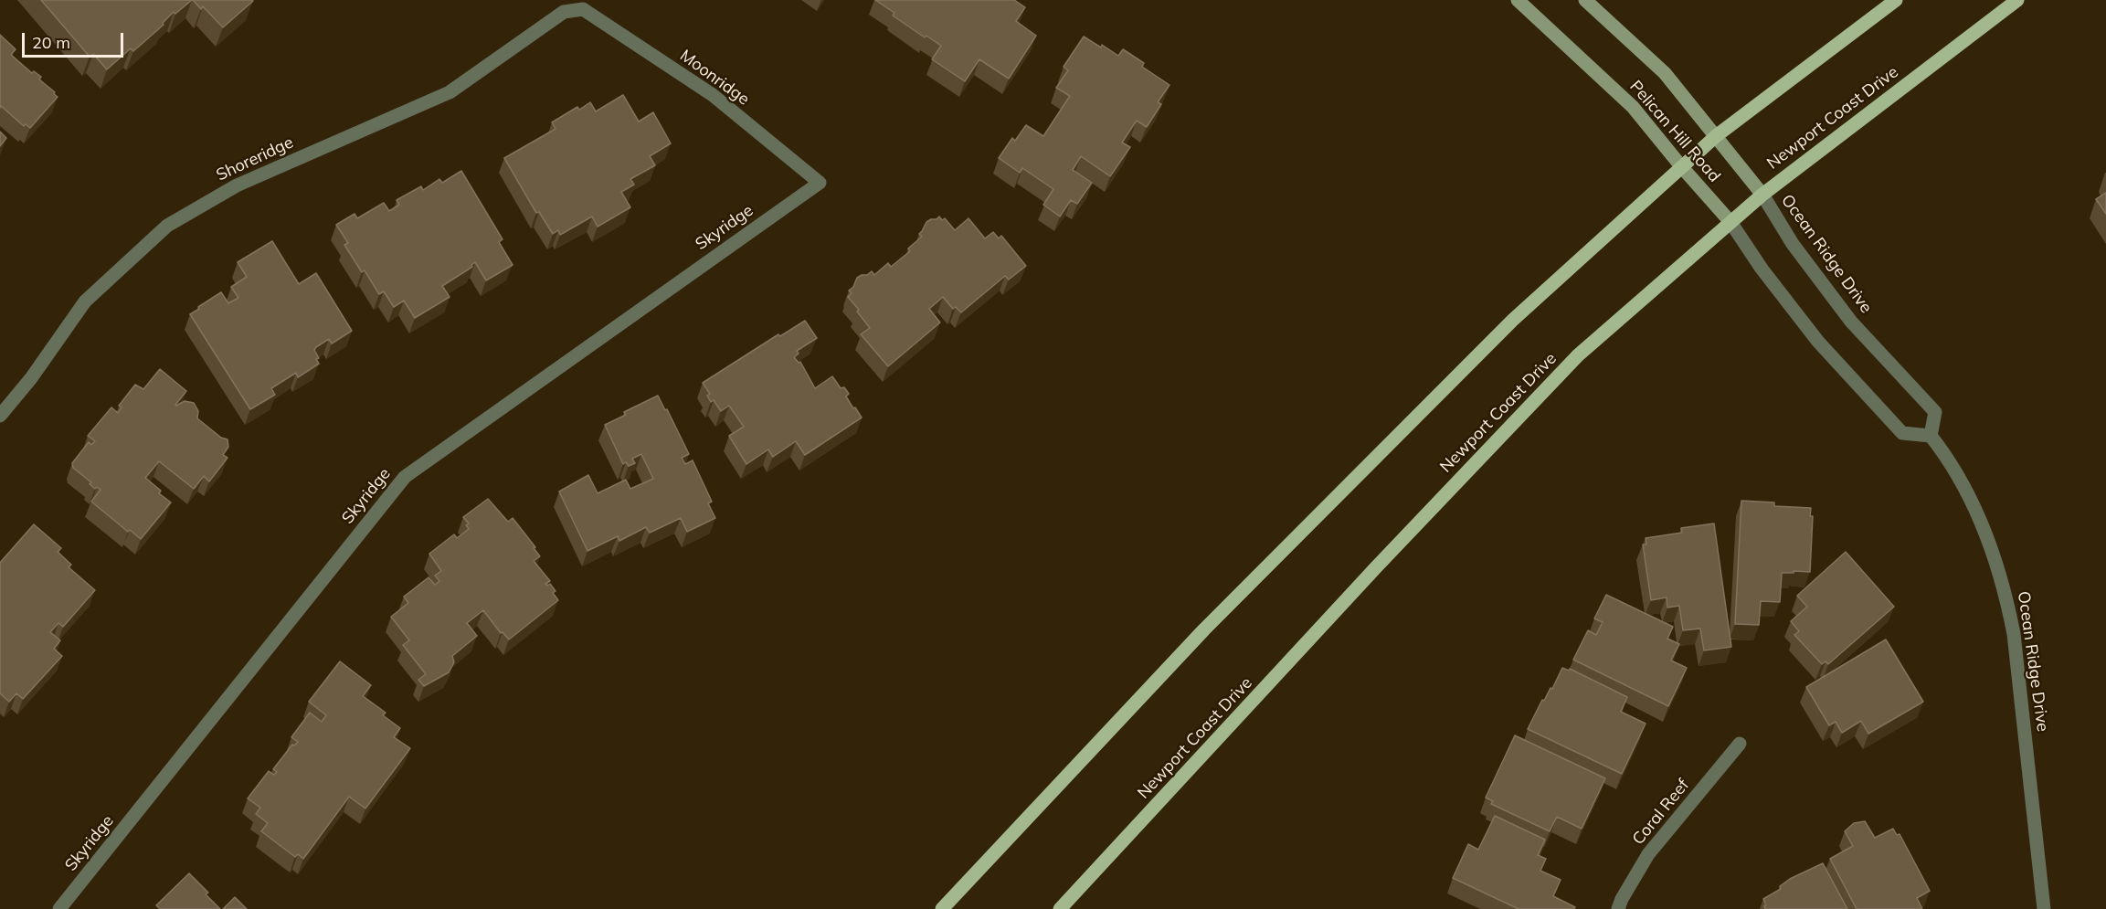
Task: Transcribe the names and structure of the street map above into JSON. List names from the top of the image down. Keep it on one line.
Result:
{"streets":{"main road":["Newport Coast Drive"],"street":["Moonridge","Pelican Hill Road","Shoreridge","Skyridge","Ocean Ridge Drive","Coral Reef"]},"crossings":[["Moonridge","Shoreridge"],["Moonridge","Skyridge"],["Newport Coast Drive","Pelican Hill Road"],["Newport Coast Drive","Ocean Ridge Drive"],["Pelican Hill Road","Ocean Ridge Drive"]],"scale_bar":"20 m"}
